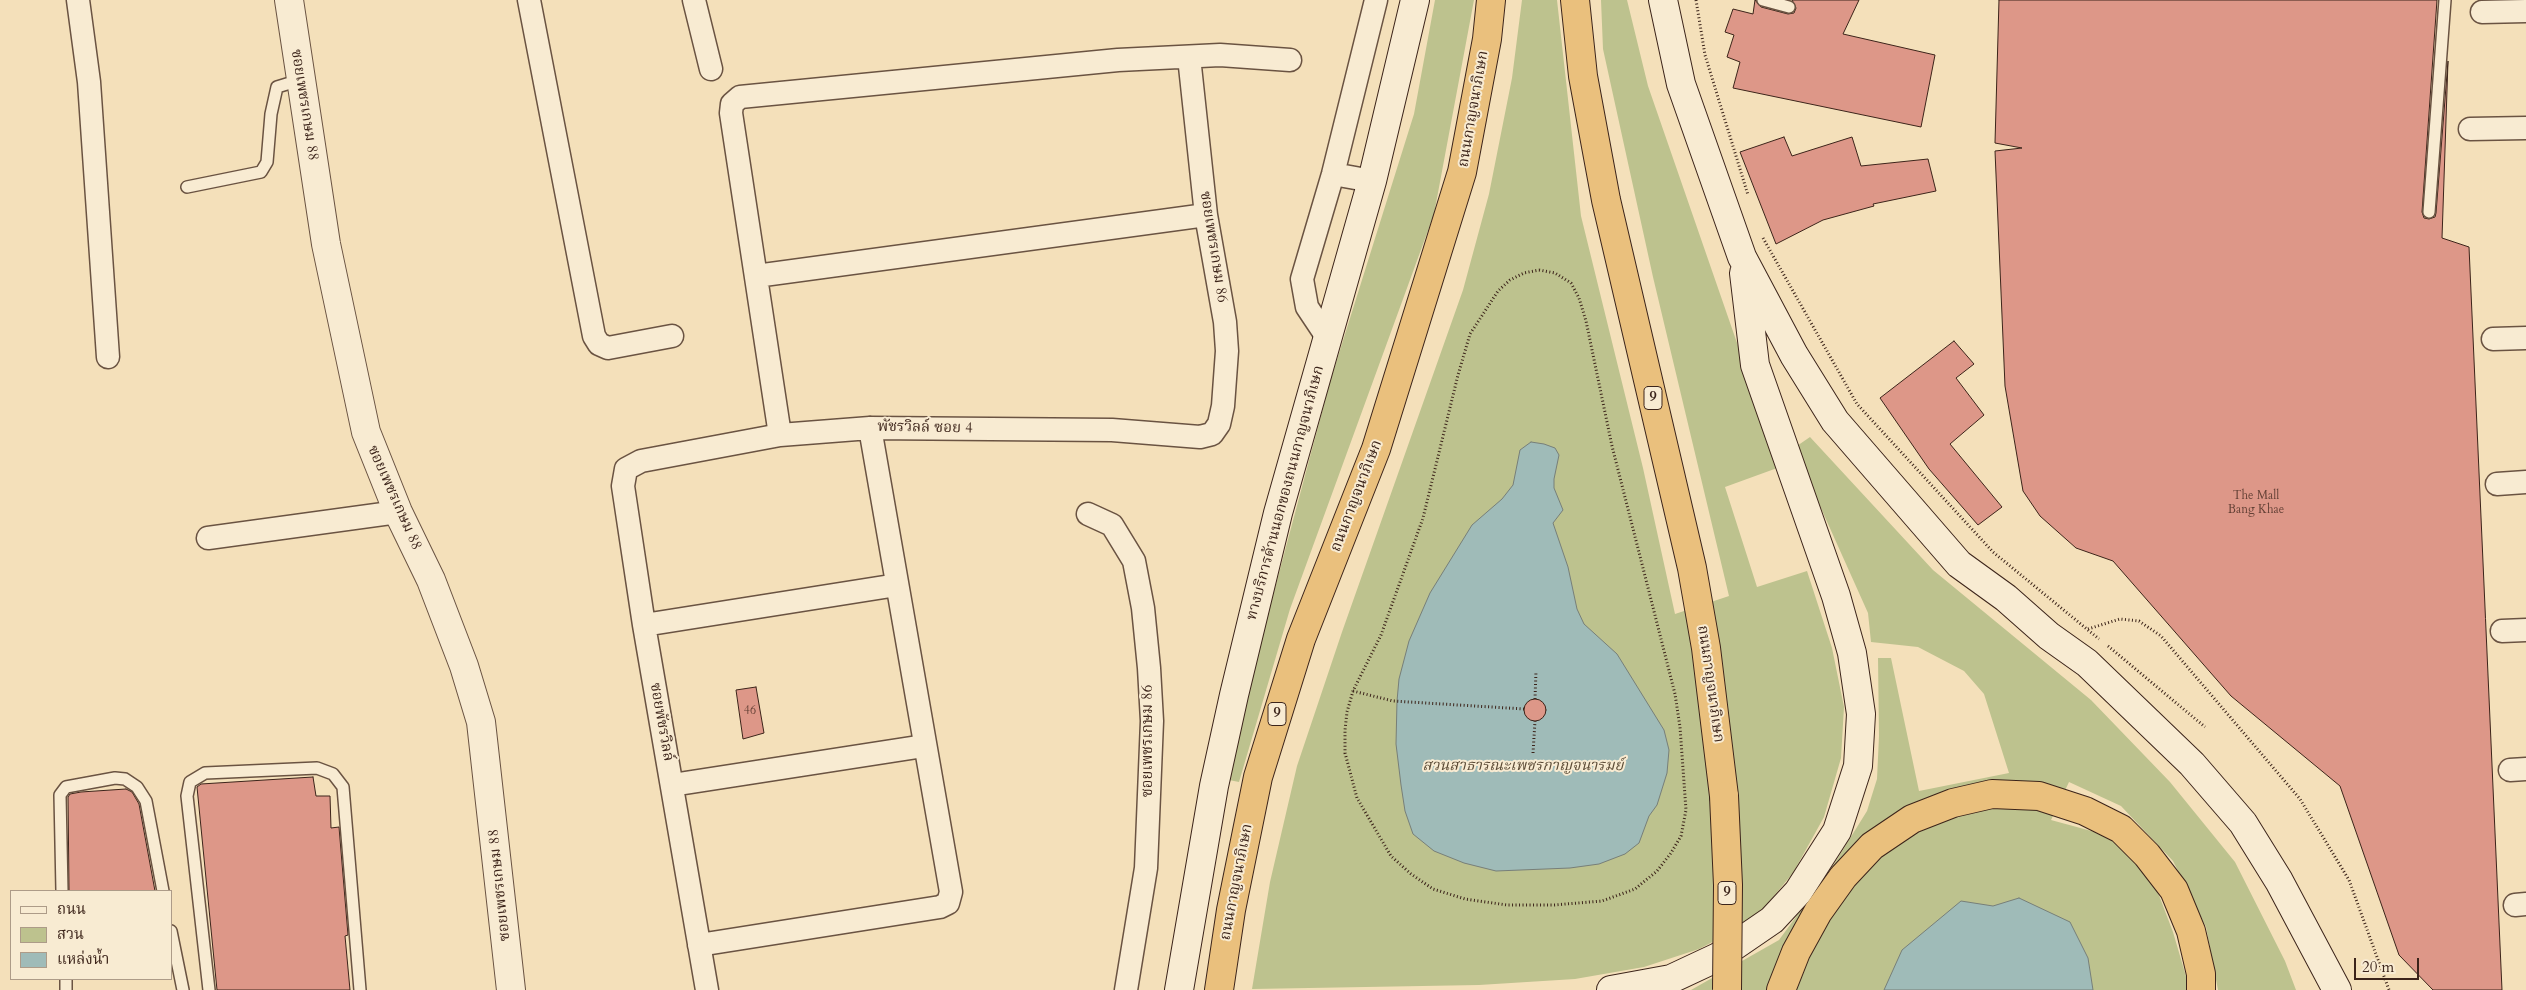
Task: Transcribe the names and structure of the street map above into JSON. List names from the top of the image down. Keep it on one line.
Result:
{"streets":{"highway":["ถนนกาญจนาภิเษก","9"],"main road":["ซอยเพชรเกษม 88","ทางบริการด้านนอกของถนนกาญจนาภิเษก"],"street":["ซอยเพชรเกษม 86","พัชรวิลล์ ซอย 4","ซอยพัชรวิลล์"]},"crossings":[["ซอยเพชรเกษม 86","พัชรวิลล์ ซอย 4"],["พัชรวิลล์ ซอย 4","ซอยพัชรวิลล์"]],"parks":["สวนสาธารณะเพชรกาญจนารมย์"],"house_numbers":["The Mall Bang Khae","46"],"legend":["ถนน","สวน","แหล่งน้ำ"],"scale_bar":"20 m"}
